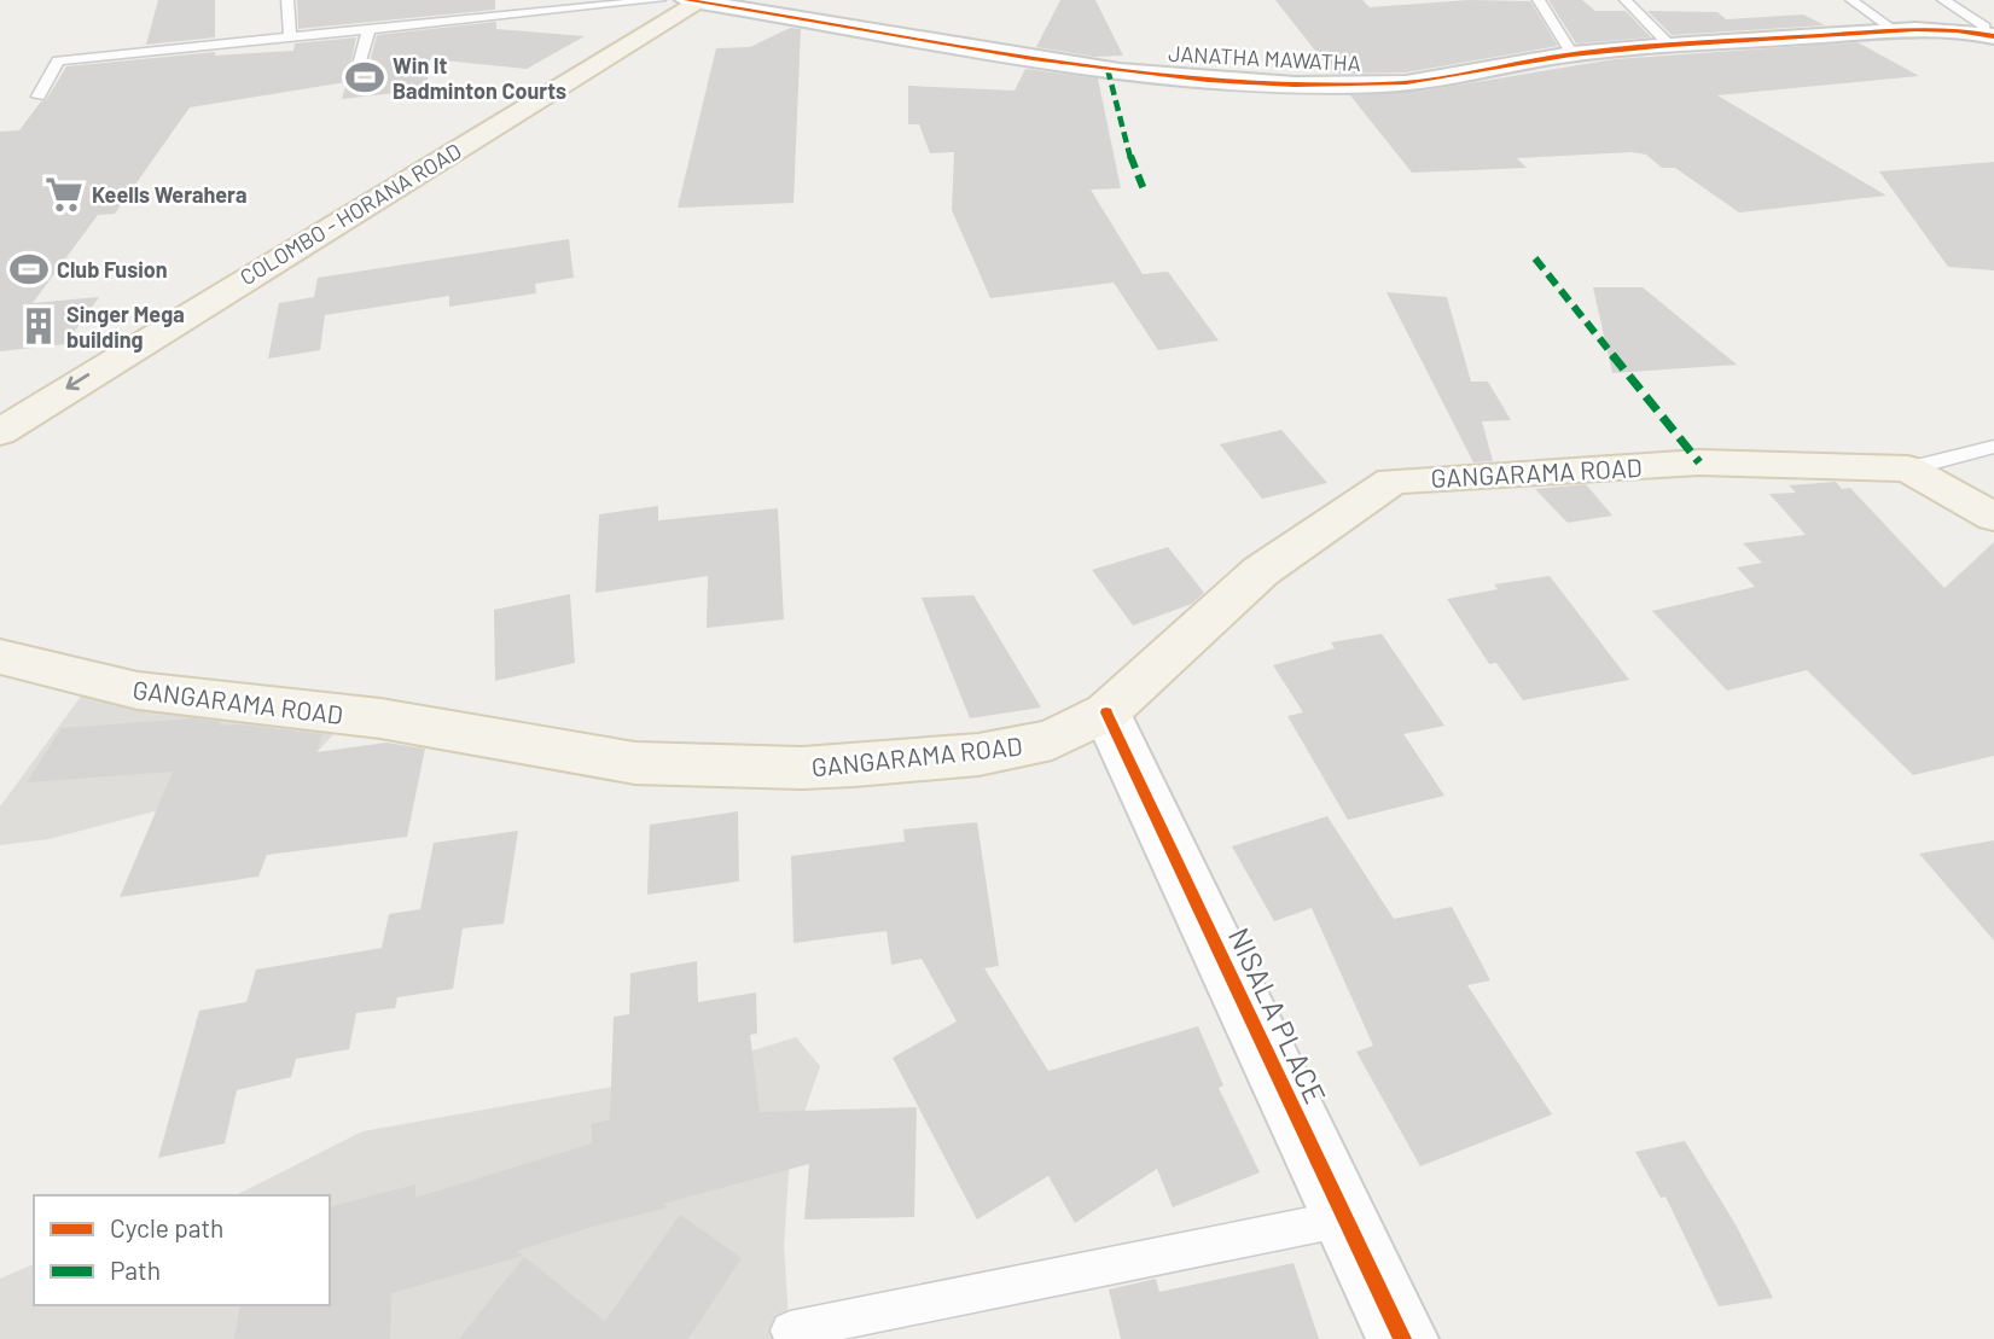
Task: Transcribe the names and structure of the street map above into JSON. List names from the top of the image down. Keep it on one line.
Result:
{"streets":{"main road":["COLOMBO - HORANA ROAD","GANGARAMA ROAD"],"street":["JANATHA MAWATHA","NISALA PLACE"]},"crossings":[["JANATHA MAWATHA","COLOMBO - HORANA ROAD"],["GANGARAMA ROAD","NISALA PLACE"]],"places":{"sports":["Win It Badminton Courts","Club Fusion"],"supermarket":["Keells Werahera"],"building":["Singer Mega building"]},"legend":["Cycle path","Path"]}
